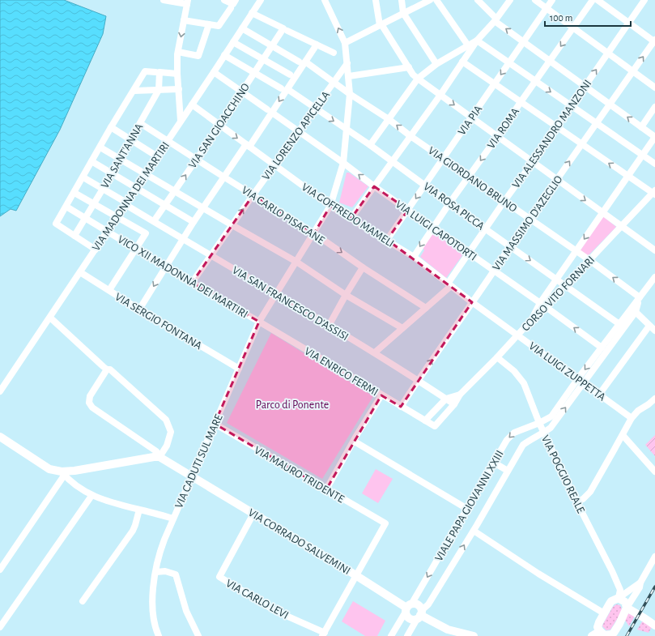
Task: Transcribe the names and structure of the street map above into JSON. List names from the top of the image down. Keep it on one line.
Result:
{"streets":{"main road":["VIA CORRADO SALVEMINI"],"street":["VIA PIA","VIA SAN GIOACCHINO","VIA ROMA","VIA ALESSANDRO MANZONI","VIA LORENZO APICELLA","VIA SANT'ANNA","VIA GIORDANO BRUNO","VIA MADONNA DEI MARTIRI","VIA ROSA PICCA","VIA CARLO PISACANE","VIA GOFFREDO MAMELI","VIA MASSIMO D'AZEGLIO","VIA LUIGI CAPOTORTI","VICO XII MADONNA DEI MARTIRI","CORSO VITO FORNARI","VIA SAN FRANCESCO D'ASSISI","VIA SERGIO FONTANA","VIA ENRICO FERMI","VIA LUIGI ZUPPETTA","VIA CADUTI SUL MARE","VIA MAURO TRIDENTE","VIA POGGIO REALE","VIALE PAPA GIOVANNI XXIII","VIA CARLO LEVI"]},"crossings":[["VIA PIA","VIA GIORDANO BRUNO"],["VIA PIA","VIA ROSA PICCA"],["VIA PIA","VIA GOFFREDO MAMELI"],["VIA PIA","VIA LUIGI CAPOTORTI"],["VIA SAN GIOACCHINO","VIA GIORDANO BRUNO"],["VIA SAN GIOACCHINO","VIA ROSA PICCA"],["VIA SAN GIOACCHINO","VIA CARLO PISACANE"],["VIA SAN GIOACCHINO","VIA GOFFREDO MAMELI"],["VIA SAN GIOACCHINO","VIA LUIGI CAPOTORTI"],["VIA SAN GIOACCHINO","VIA SAN FRANCESCO D'ASSISI"],["VIA ROMA","VIA GIORDANO BRUNO"],["VIA ROMA","VIA ROSA PICCA"],["VIA ROMA","VIA GOFFREDO MAMELI"],["VIA ROMA","VIA LUIGI CAPOTORTI"],["VIA ALESSANDRO MANZONI","VIA GIORDANO BRUNO"],["VIA ALESSANDRO MANZONI","VIA ROSA PICCA"],["VIA ALESSANDRO MANZONI","VIA CARLO PISACANE"],["VIA ALESSANDRO MANZONI","VIA GOFFREDO MAMELI"],["VIA ALESSANDRO MANZONI","VIA LUIGI CAPOTORTI"],["VIA ALESSANDRO MANZONI","VIA SAN FRANCESCO D'ASSISI"],["VIA LORENZO APICELLA","VIA GIORDANO BRUNO"],["VIA LORENZO APICELLA","VIA ROSA PICCA"],["VIA LORENZO APICELLA","VIA CARLO PISACANE"],["VIA LORENZO APICELLA","VIA GOFFREDO MAMELI"],["VIA LORENZO APICELLA","VIA LUIGI CAPOTORTI"],["VIA LORENZO APICELLA","VICO XII MADONNA DEI MARTIRI"],["VIA LORENZO APICELLA","VIA SAN FRANCESCO D'ASSISI"],["VIA LORENZO APICELLA","VIA CADUTI SUL MARE"],["VIA SANT'ANNA","VIA CARLO PISACANE"],["VIA SANT'ANNA","VICO XII MADONNA DEI MARTIRI"],["VIA SANT'ANNA","VIA SAN FRANCESCO D'ASSISI"],["VIA GIORDANO BRUNO","VIA MADONNA DEI MARTIRI"],["VIA GIORDANO BRUNO","VIA MASSIMO D'AZEGLIO"],["VIA GIORDANO BRUNO","CORSO VITO FORNARI"],["VIA GIORDANO BRUNO","VIA CADUTI SUL MARE"],["VIA MADONNA DEI MARTIRI","VIA ROSA PICCA"],["VIA MADONNA DEI MARTIRI","VIA CARLO PISACANE"],["VIA MADONNA DEI MARTIRI","VIA GOFFREDO MAMELI"],["VIA MADONNA DEI MARTIRI","VIA LUIGI CAPOTORTI"],["VIA MADONNA DEI MARTIRI","VICO XII MADONNA DEI MARTIRI"],["VIA MADONNA DEI MARTIRI","VIA SAN FRANCESCO D'ASSISI"],["VIA MADONNA DEI MARTIRI","VIA SERGIO FONTANA"],["VIA ROSA PICCA","VIA MASSIMO D'AZEGLIO"],["VIA ROSA PICCA","CORSO VITO FORNARI"],["VIA ROSA PICCA","VIA CADUTI SUL MARE"],["VIA CARLO PISACANE","VIA CADUTI SUL MARE"],["VIA GOFFREDO MAMELI","VIA MASSIMO D'AZEGLIO"],["VIA GOFFREDO MAMELI","VIA LUIGI ZUPPETTA"],["VIA GOFFREDO MAMELI","VIA CADUTI SUL MARE"],["VIA MASSIMO D'AZEGLIO","VIA LUIGI CAPOTORTI"],["VIA MASSIMO D'AZEGLIO","VIA SAN FRANCESCO D'ASSISI"],["VIA MASSIMO D'AZEGLIO","VIA ENRICO FERMI"],["VIA MASSIMO D'AZEGLIO","VIA LUIGI ZUPPETTA"],["VIA LUIGI CAPOTORTI","CORSO VITO FORNARI"],["VIA LUIGI CAPOTORTI","VIA CADUTI SUL MARE"],["VICO XII MADONNA DEI MARTIRI","VIA ENRICO FERMI"],["VICO XII MADONNA DEI MARTIRI","VIA CADUTI SUL MARE"],["CORSO VITO FORNARI","VIA SAN FRANCESCO D'ASSISI"],["CORSO VITO FORNARI","VIA ENRICO FERMI"],["CORSO VITO FORNARI","VIA LUIGI ZUPPETTA"],["CORSO VITO FORNARI","VIA POGGIO REALE"],["VIA SAN FRANCESCO D'ASSISI","VIA CADUTI SUL MARE"],["VIA SERGIO FONTANA","VIA CADUTI SUL MARE"],["VIA ENRICO FERMI","VIA CADUTI SUL MARE"],["VIA LUIGI ZUPPETTA","VIALE PAPA GIOVANNI XXIII"],["VIA CADUTI SUL MARE","VIA MAURO TRIDENTE"],["VIA CADUTI SUL MARE","VIA CORRADO SALVEMINI"],["VIA MAURO TRIDENTE","VIA CORRADO SALVEMINI"],["VIA POGGIO REALE","VIALE PAPA GIOVANNI XXIII"],["VIALE PAPA GIOVANNI XXIII","VIA CORRADO SALVEMINI"],["VIA CORRADO SALVEMINI","VIA CARLO LEVI"]],"one_way":["VIA ROMA","VIA MASSIMO D'AZEGLIO"],"parks":["Parco di Ponente"],"scale_bar":"100 m"}
